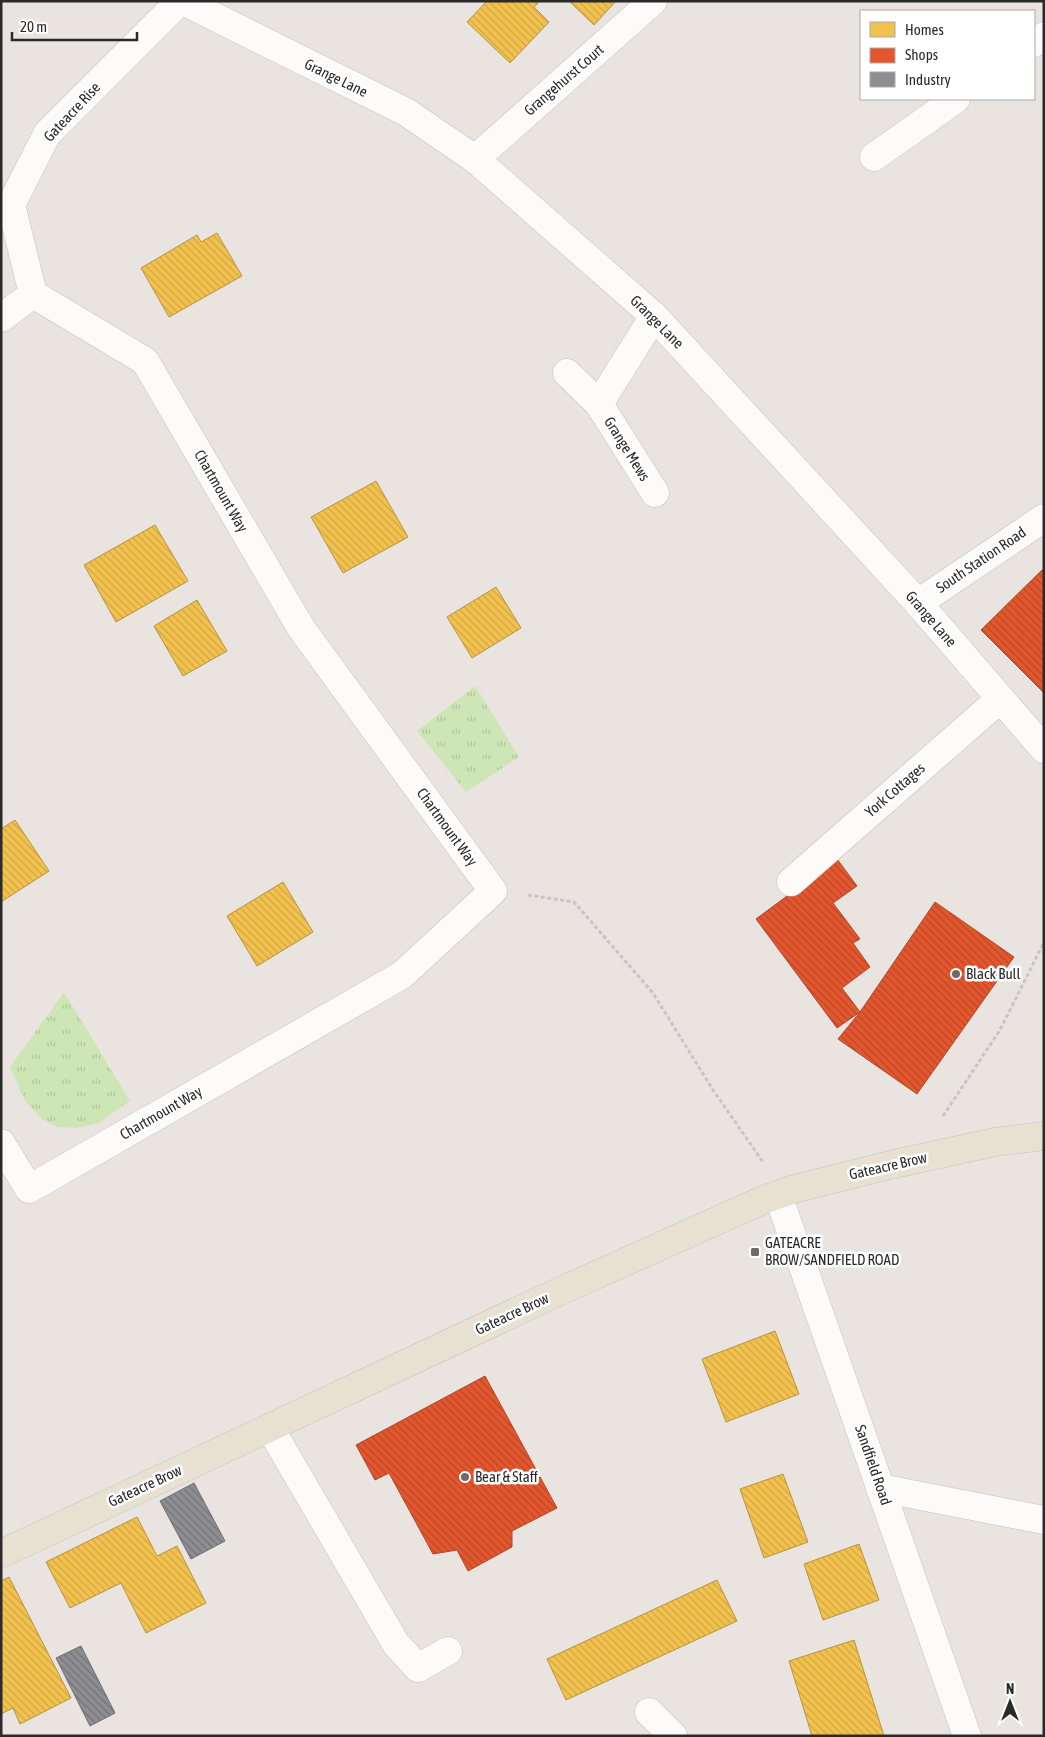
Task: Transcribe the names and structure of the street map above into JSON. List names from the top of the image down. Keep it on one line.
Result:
{"streets":{"main road":["Gateacre Brow"],"street":["Grange Lane","Grangehurst Court","Gateacre Rise","Grange Mews","Chartmount Way","South Station Road","York Cottages","Sandfield Road"]},"crossings":[["Grange Lane","Grangehurst Court"],["Grange Lane","Gateacre Rise"],["Grange Lane","Grange Mews"],["Grange Lane","South Station Road"],["Grange Lane","York Cottages"],["Gateacre Rise","Chartmount Way"],["Gateacre Brow","Sandfield Road"]],"places":{"other":["Black Bull","Bear & Staff"],"transit":["GATEACRE BROW/SANDFIELD ROAD"]},"legend":["Homes","Shops","Industry"],"scale_bar":"20 m","north":"top"}
